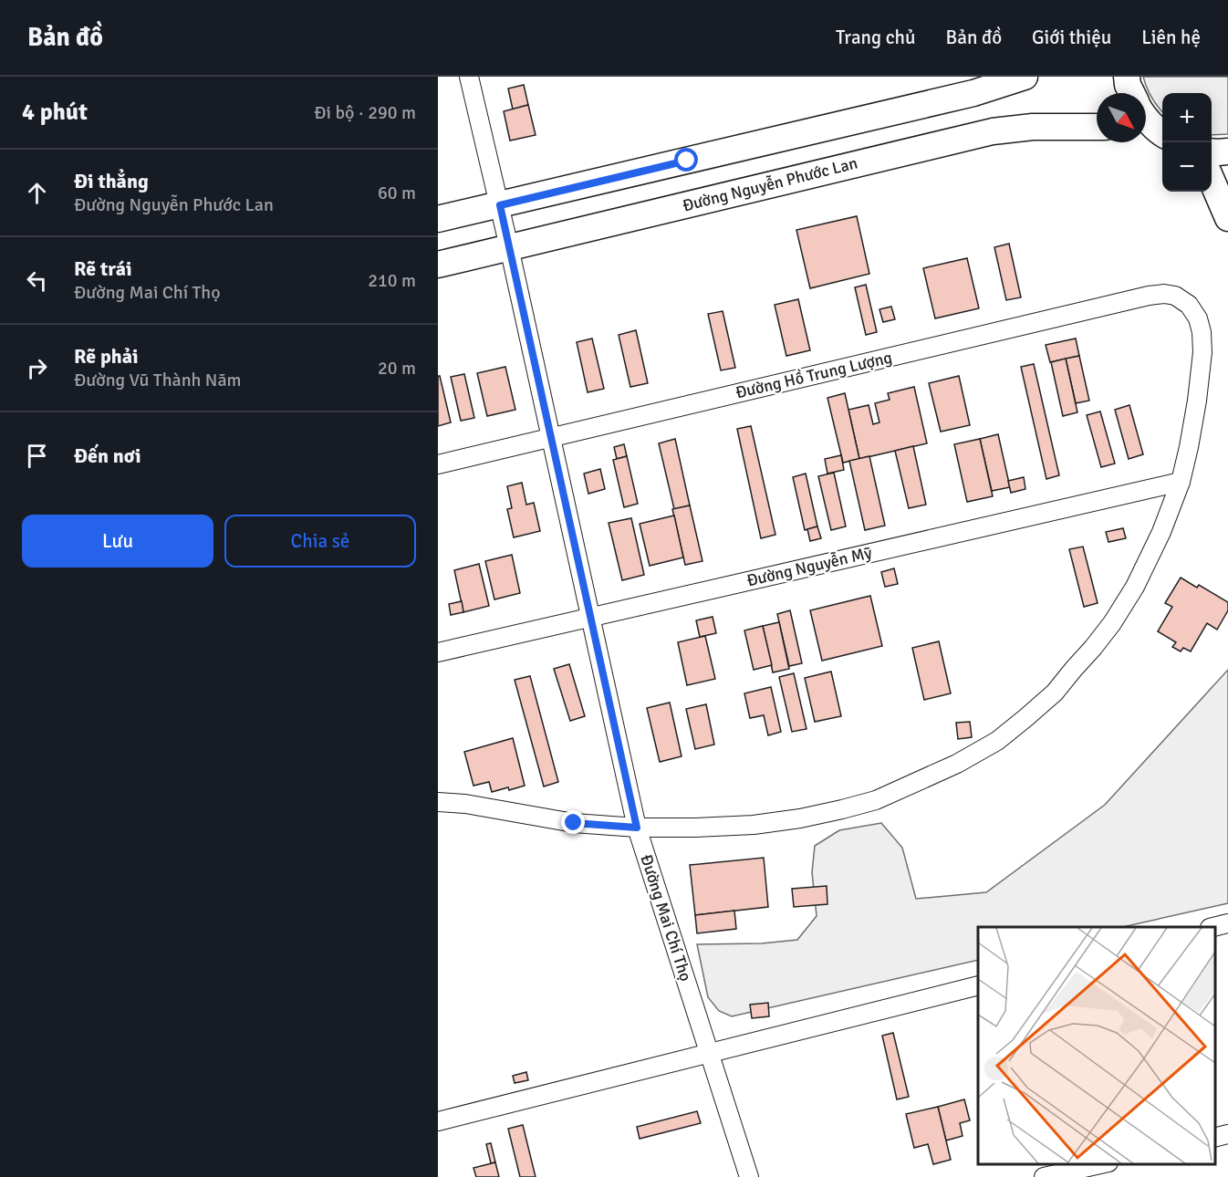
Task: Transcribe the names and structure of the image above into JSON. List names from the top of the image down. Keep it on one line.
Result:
{"streets":{"main road":["Đường Nguyễn Phước Lan"],"street":["Đường Hồ Trung Lượng","Đường Nguyễn Mỹ","Đường Mai Chí Thọ"]},"crossings":[["Đường Nguyễn Phước Lan","Đường Mai Chí Thọ"],["Đường Hồ Trung Lượng","Đường Nguyễn Mỹ"],["Đường Hồ Trung Lượng","Đường Mai Chí Thọ"],["Đường Nguyễn Mỹ","Đường Mai Chí Thọ"]],"north":"bottom right","page":{"header":"Bản đồ","nav":["Trang chủ","Bản đồ","Giới thiệu","Liên hệ"],"heading":["4 phút","Đi bộ · 290 m"],"map_buttons":["+","−"],"list":[["Đi thẳng","Đường Nguyễn Phước Lan","60 m"],["Rẽ trái","Đường Mai Chí Thọ","210 m"],["Rẽ phải","Đường Vũ Thành Năm","20 m"],"Đến nơi"],"buttons":["Lưu","Chia sẻ"]}}
